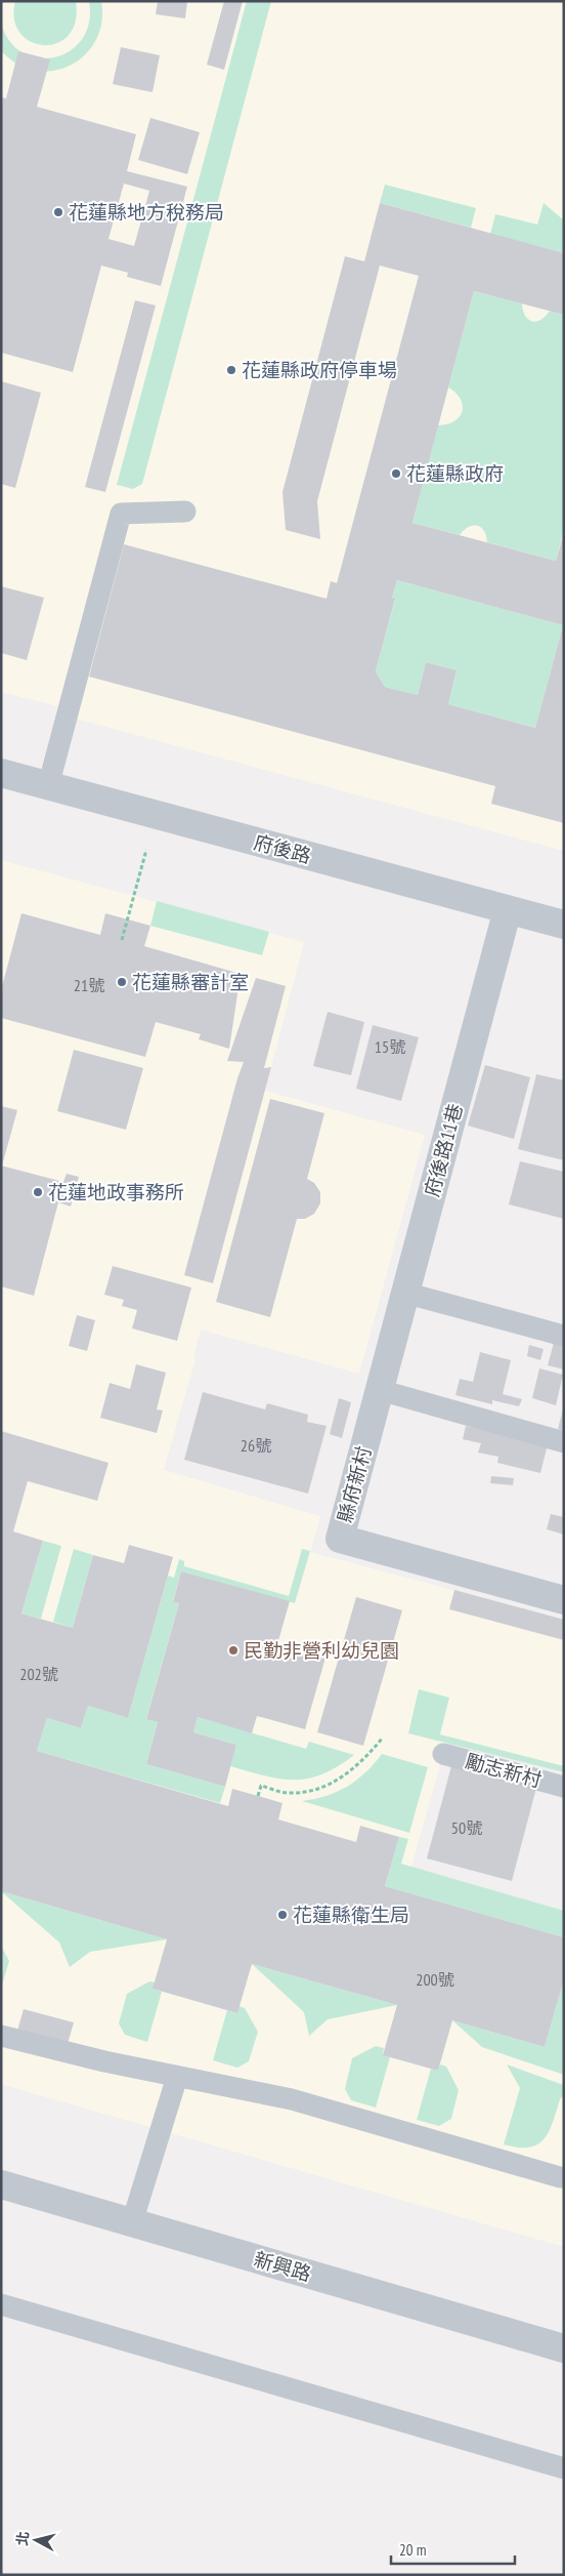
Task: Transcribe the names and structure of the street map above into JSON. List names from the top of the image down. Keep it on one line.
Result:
{"streets":{"street":["府後路","府後路11巷","縣府新村","新興路"],"lane":["勵志新村"]},"crossings":[["府後路","府後路11巷"],["府後路11巷","縣府新村"]],"places":["花蓮縣地方稅務局","花蓮縣政府停車場","花蓮縣政府","花蓮縣審計室","花蓮地政事務所","民勤非營利幼兒園","花蓮縣衛生局"],"house_numbers":["21號","15號","26號","202號","50號","200號"],"scale_bar":"20 m","north":"left"}
